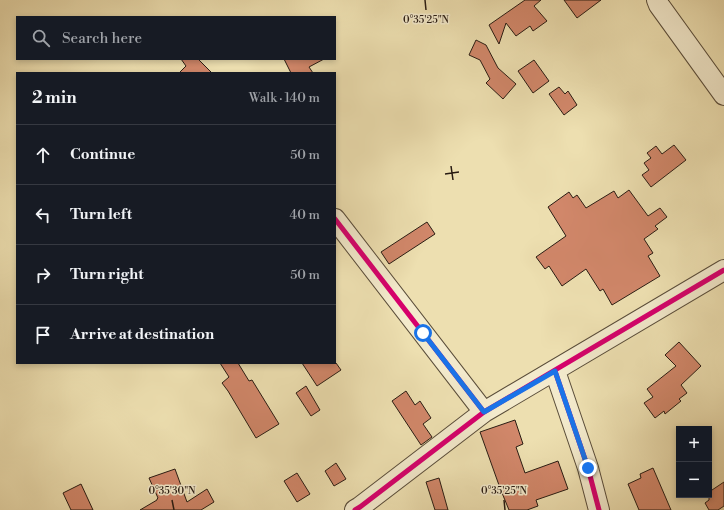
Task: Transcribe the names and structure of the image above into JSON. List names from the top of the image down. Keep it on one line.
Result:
{"page":{"search":"Search here","heading":["2 min","Walk · 140 m"],"list":[["Continue","50 m"],["Turn left","40 m"],["Turn right","50 m"],"Arrive at destination"],"map_buttons":["+","−"]},"coordinates":["0°35'25\"N","0°35'30\"N"]}
